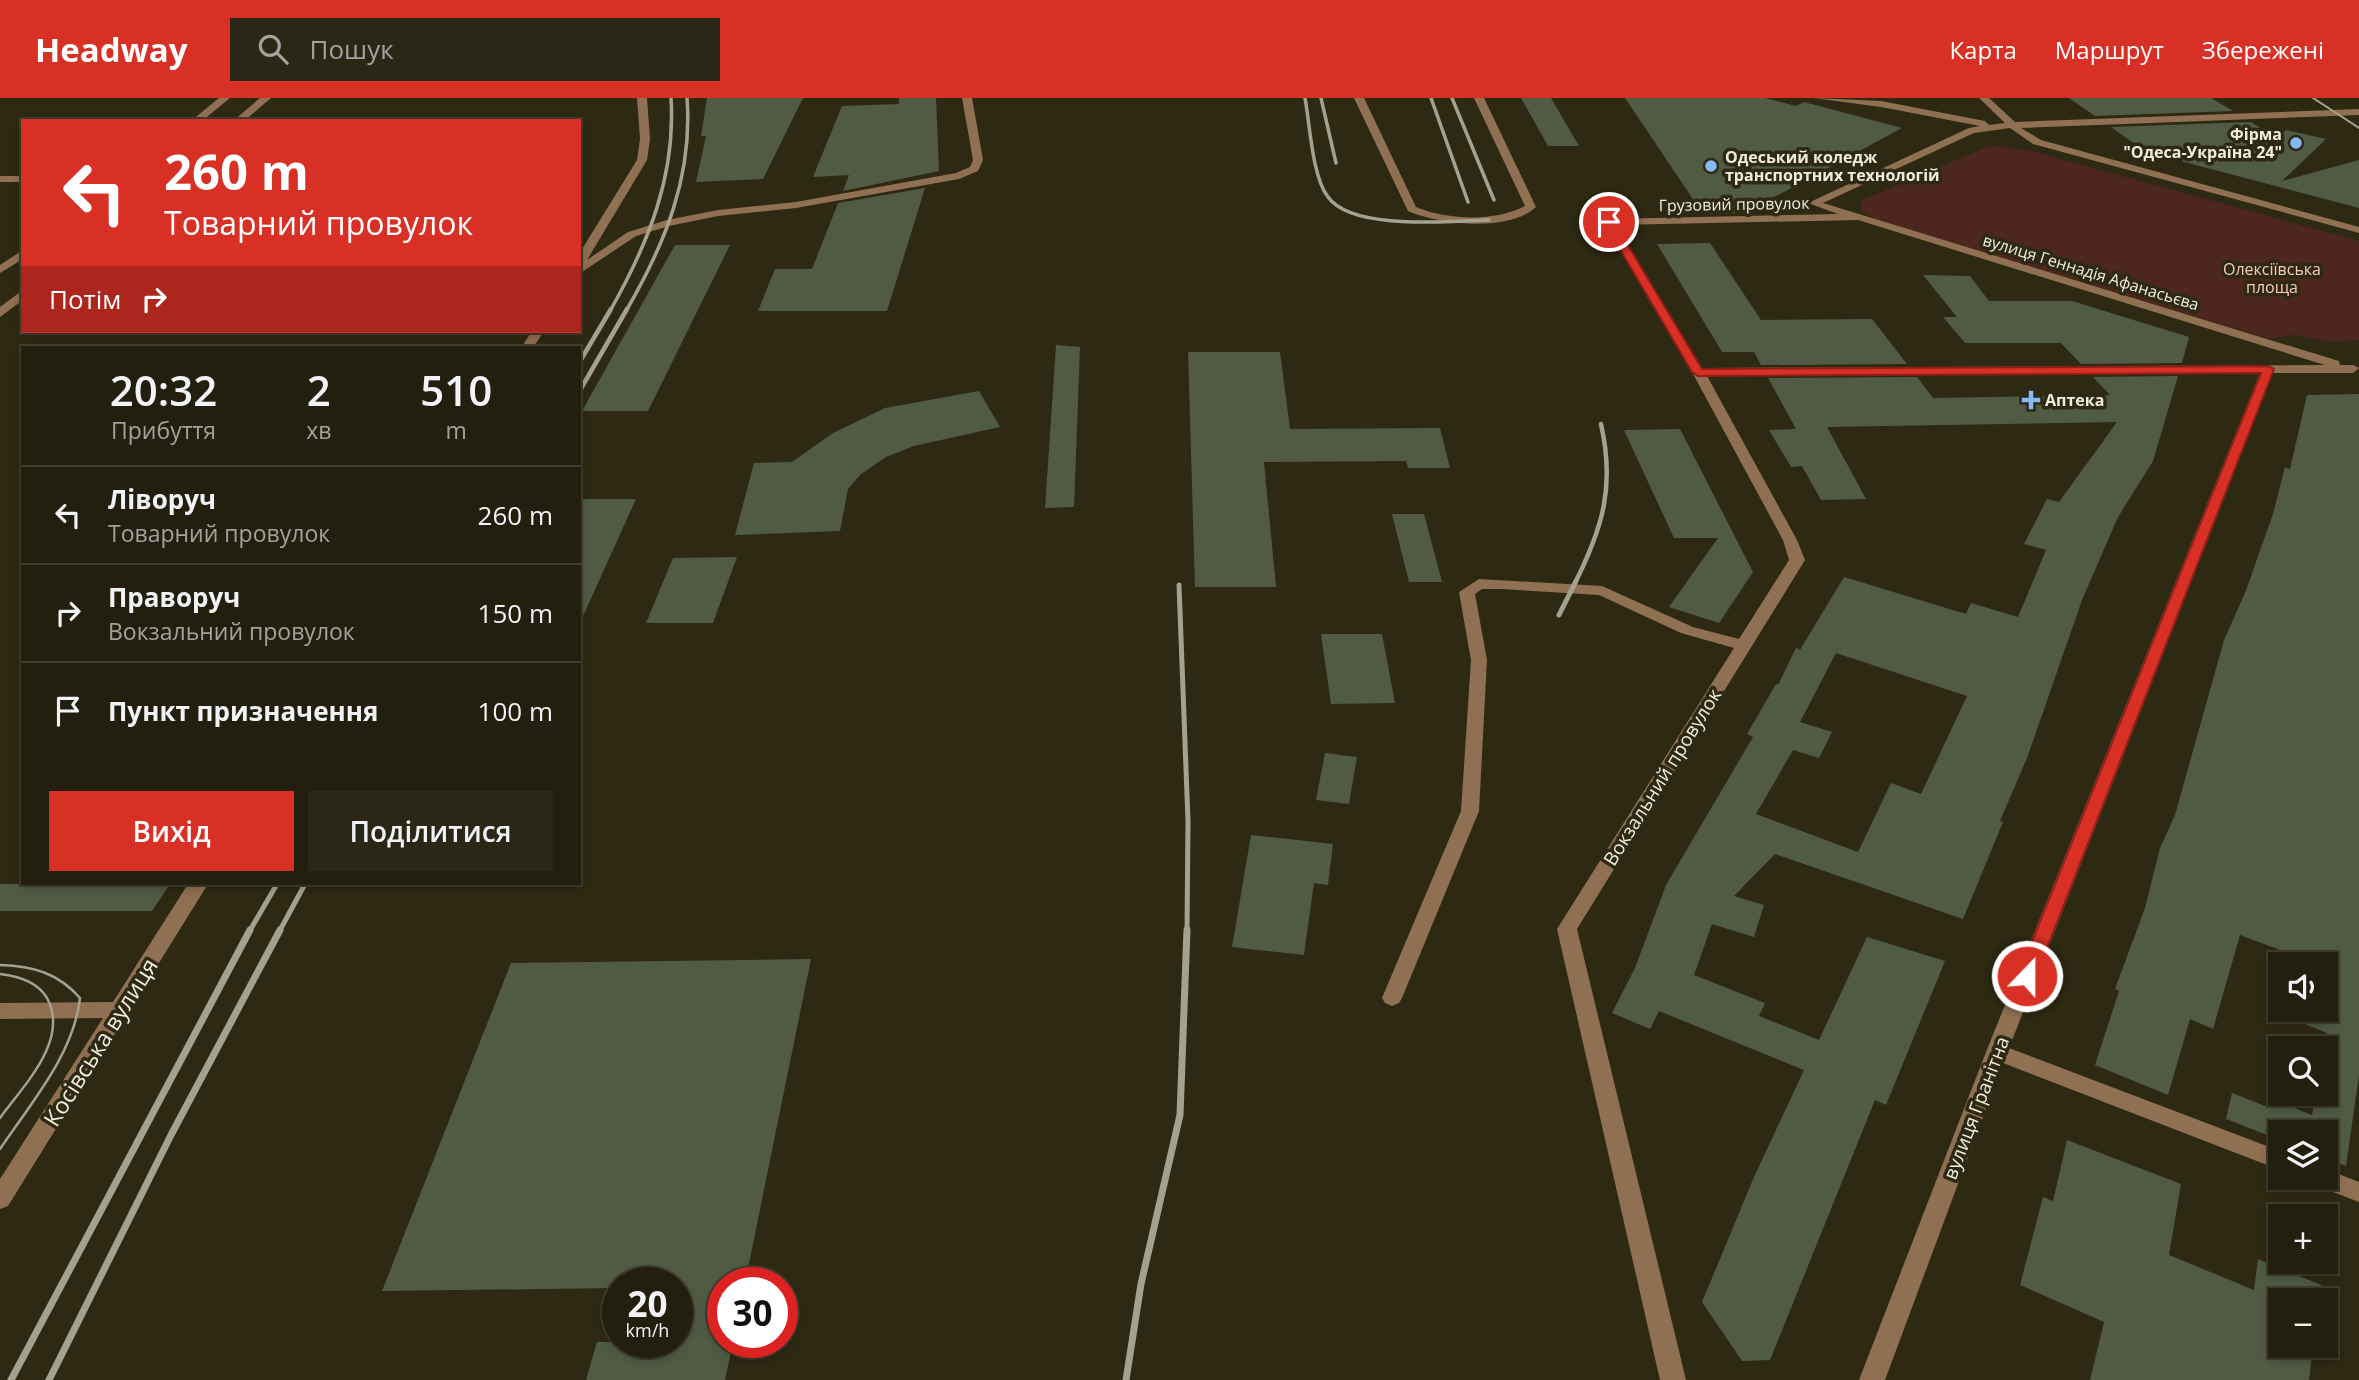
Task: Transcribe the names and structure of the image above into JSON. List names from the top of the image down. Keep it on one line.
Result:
{"streets":{"street":["Грузовий провулок","вулиця Геннадія Афанасьєва","Вокзальний провулок","Косівська вулиця","вулиця Гранітна"]},"crossings":[["Грузовий провулок","вулиця Геннадія Афанасьєва"],["Грузовий провулок","Вокзальний провулок"]],"parks":["Олексіївська площа"],"places":{"other":["Фірма \"Одеса-Україна 24\"","Одеський коледж транспортних технологій"],"health":["Аптека"]},"page":{"header":"Headway","search":"Пошук","nav":["Карта","Маршрут","Збережені"],"turn":["260 m","Товарний провулок"],"then":"Потім","eta":["20:32","Прибуття","2","хв","510","m"],"list":[{"name":"Ліворуч","note":"Товарний провулок","value":"260 m"},{"name":"Праворуч","note":"Вокзальний провулок","value":"150 m"},{"name":"Пункт призначення","value":"100 m"}],"buttons":["Вихід","Поділитися"],"map_buttons":["+","−"],"speed":"20 km/h","limit":"30"}}
